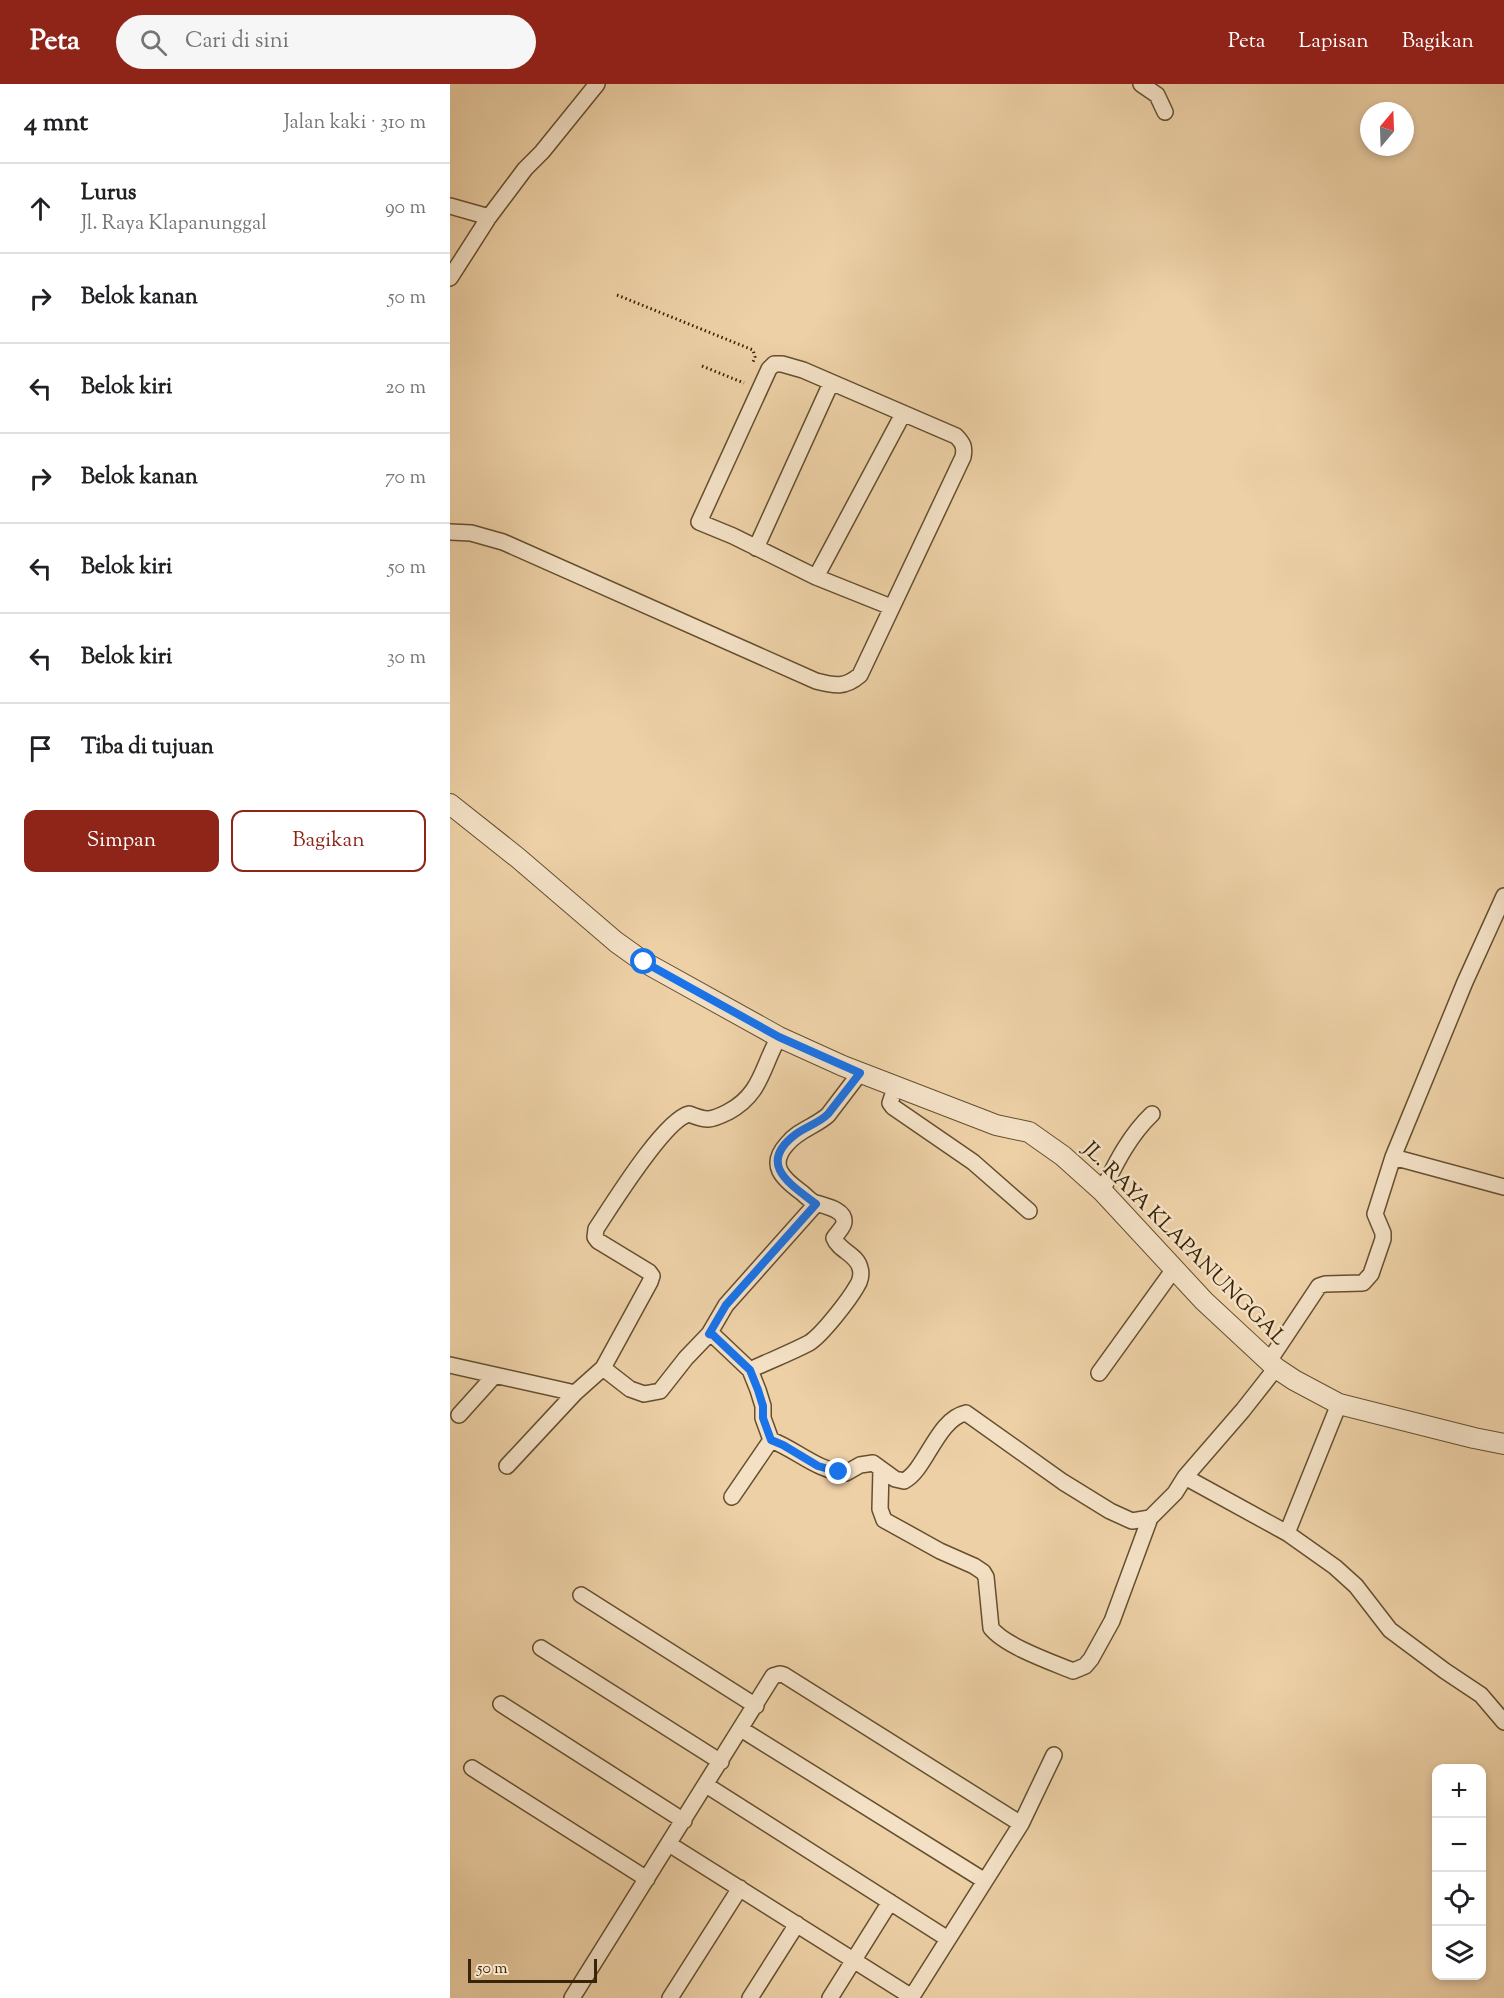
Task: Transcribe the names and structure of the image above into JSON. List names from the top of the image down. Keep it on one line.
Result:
{"streets":{"street":["JL. RAYA KLAPANUNGGAL"]},"scale_bar":"50 m","north":"top","page":{"header":"Peta","search":"Cari di sini","nav":["Peta","Lapisan","Bagikan"],"heading":["4 mnt","Jalan kaki · 310 m"],"list":[["Lurus","Jl. Raya Klapanunggal","90 m"],["Belok kanan","50 m"],["Belok kiri","20 m"],["Belok kanan","70 m"],["Belok kiri","50 m"],["Belok kiri","30 m"],"Tiba di tujuan"],"buttons":["Simpan","Bagikan"],"map_buttons":["+","−"],"scale":"50 m"}}
